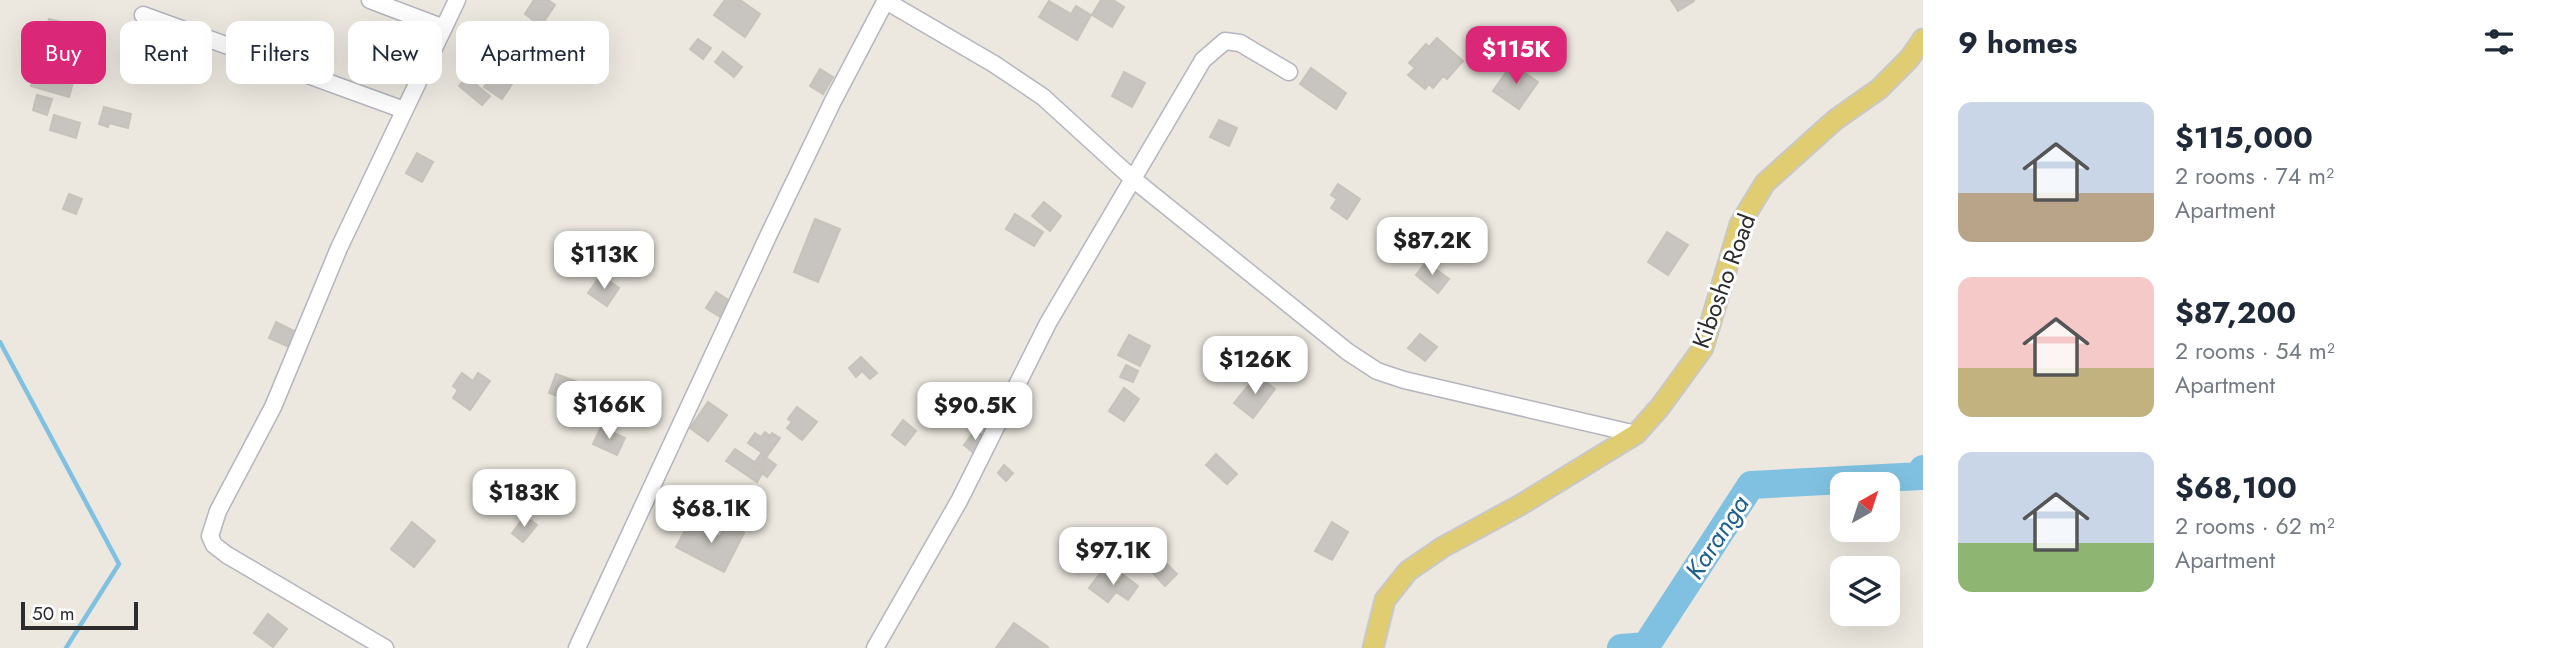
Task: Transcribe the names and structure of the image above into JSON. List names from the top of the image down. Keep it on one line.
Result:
{"streets":{"main road":["Kibosho Road"]},"water":["Karanga"],"scale_bar":"50 m","north":"top right","page":{"heading":"9 homes","chip":["Buy","Rent","Filters","New","Apartment"],"price":["$115K","$87.2K","$113K","$126K","$166K","$90.5K","$183K","$68.1K","$97.1K"],"list":[{"name":"$115,000","note":"2 rooms · 74 m² · Apartment"},{"name":"$87,200","note":"2 rooms · 54 m² · Apartment"},{"name":"$68,100","note":"2 rooms · 62 m² · Apartment"}],"scale":"50 m"}}
